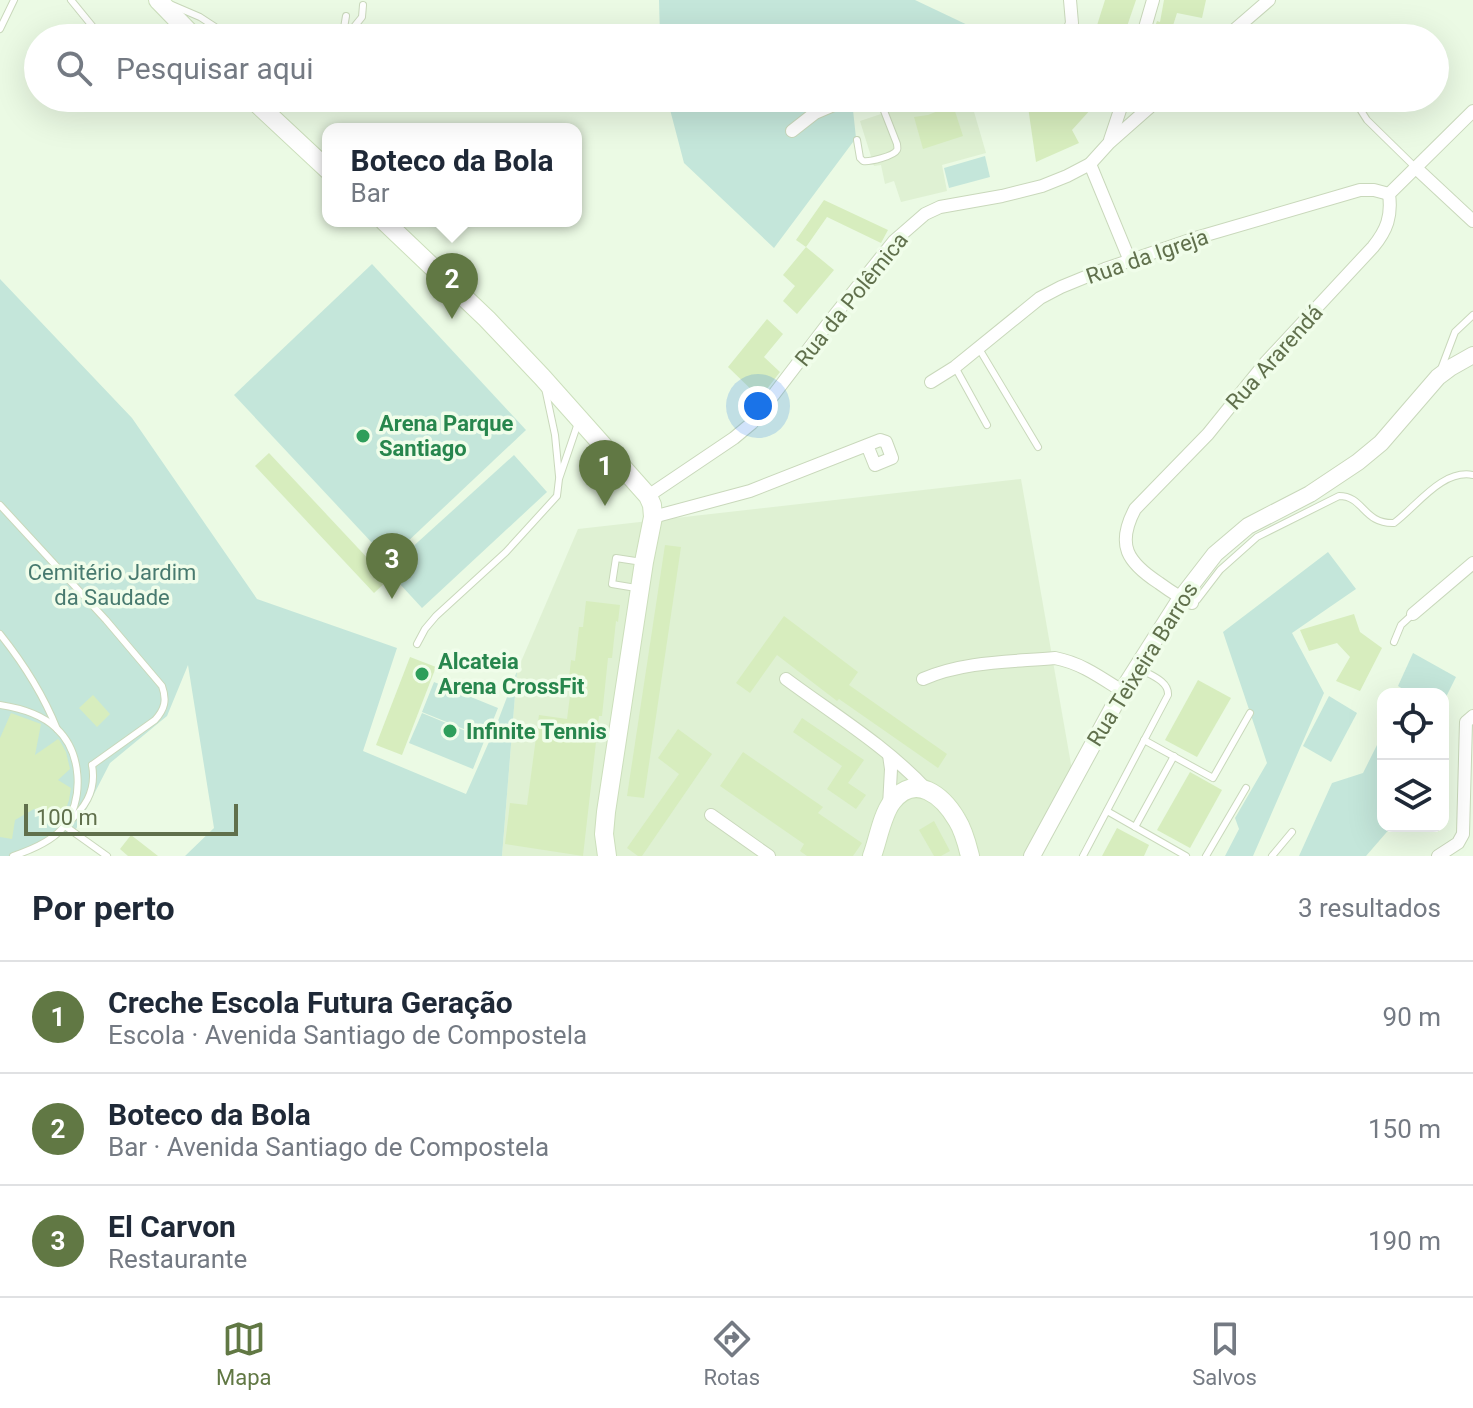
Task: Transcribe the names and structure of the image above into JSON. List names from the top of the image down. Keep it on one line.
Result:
{"streets":{"street":["Rua da Igreja","Rua da Polêmica","Rua Ararendá","Rua Teixeira Barros"]},"crossings":[["Rua da Igreja","Rua Ararendá"],["Rua Ararendá","Rua Teixeira Barros"]],"parks":["Cemitério Jardim da Saudade"],"places":["Arena Parque Santiago","Alcateia Arena CrossFit","Infinite Tennis"],"scale_bar":"100 m","page":{"search":"Pesquisar aqui","popup":["Boteco da Bola","Bar"],"pins":["2","1","3"],"scale":"100 m","heading":["Por perto","3 resultados"],"list":[{"mark":"1","name":"Creche Escola Futura Geração","note":"Escola · Avenida Santiago de Compostela","value":"90 m"},{"mark":"2","name":"Boteco da Bola","note":"Bar · Avenida Santiago de Compostela","value":"150 m"},{"mark":"3","name":"El Carvon","note":"Restaurante","value":"190 m"}],"nav":["Mapa","Rotas","Salvos"]}}
